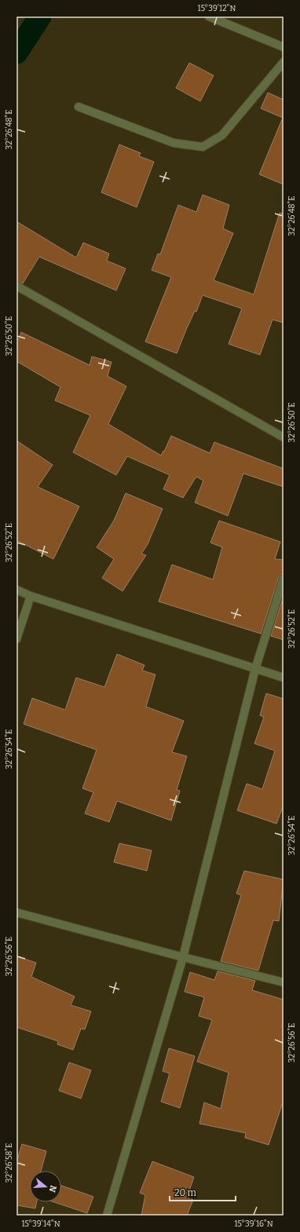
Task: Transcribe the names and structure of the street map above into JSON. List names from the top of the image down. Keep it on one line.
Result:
{"scale_bar":"20 m","north":"right","coordinates":["15°39'12\"N","32°26'48\"E","32°26'50\"E","32°26'52\"E","32°26'54\"E","32°26'56\"E","32°26'58\"E","15°39'14\"N","15°39'16\"N"]}
